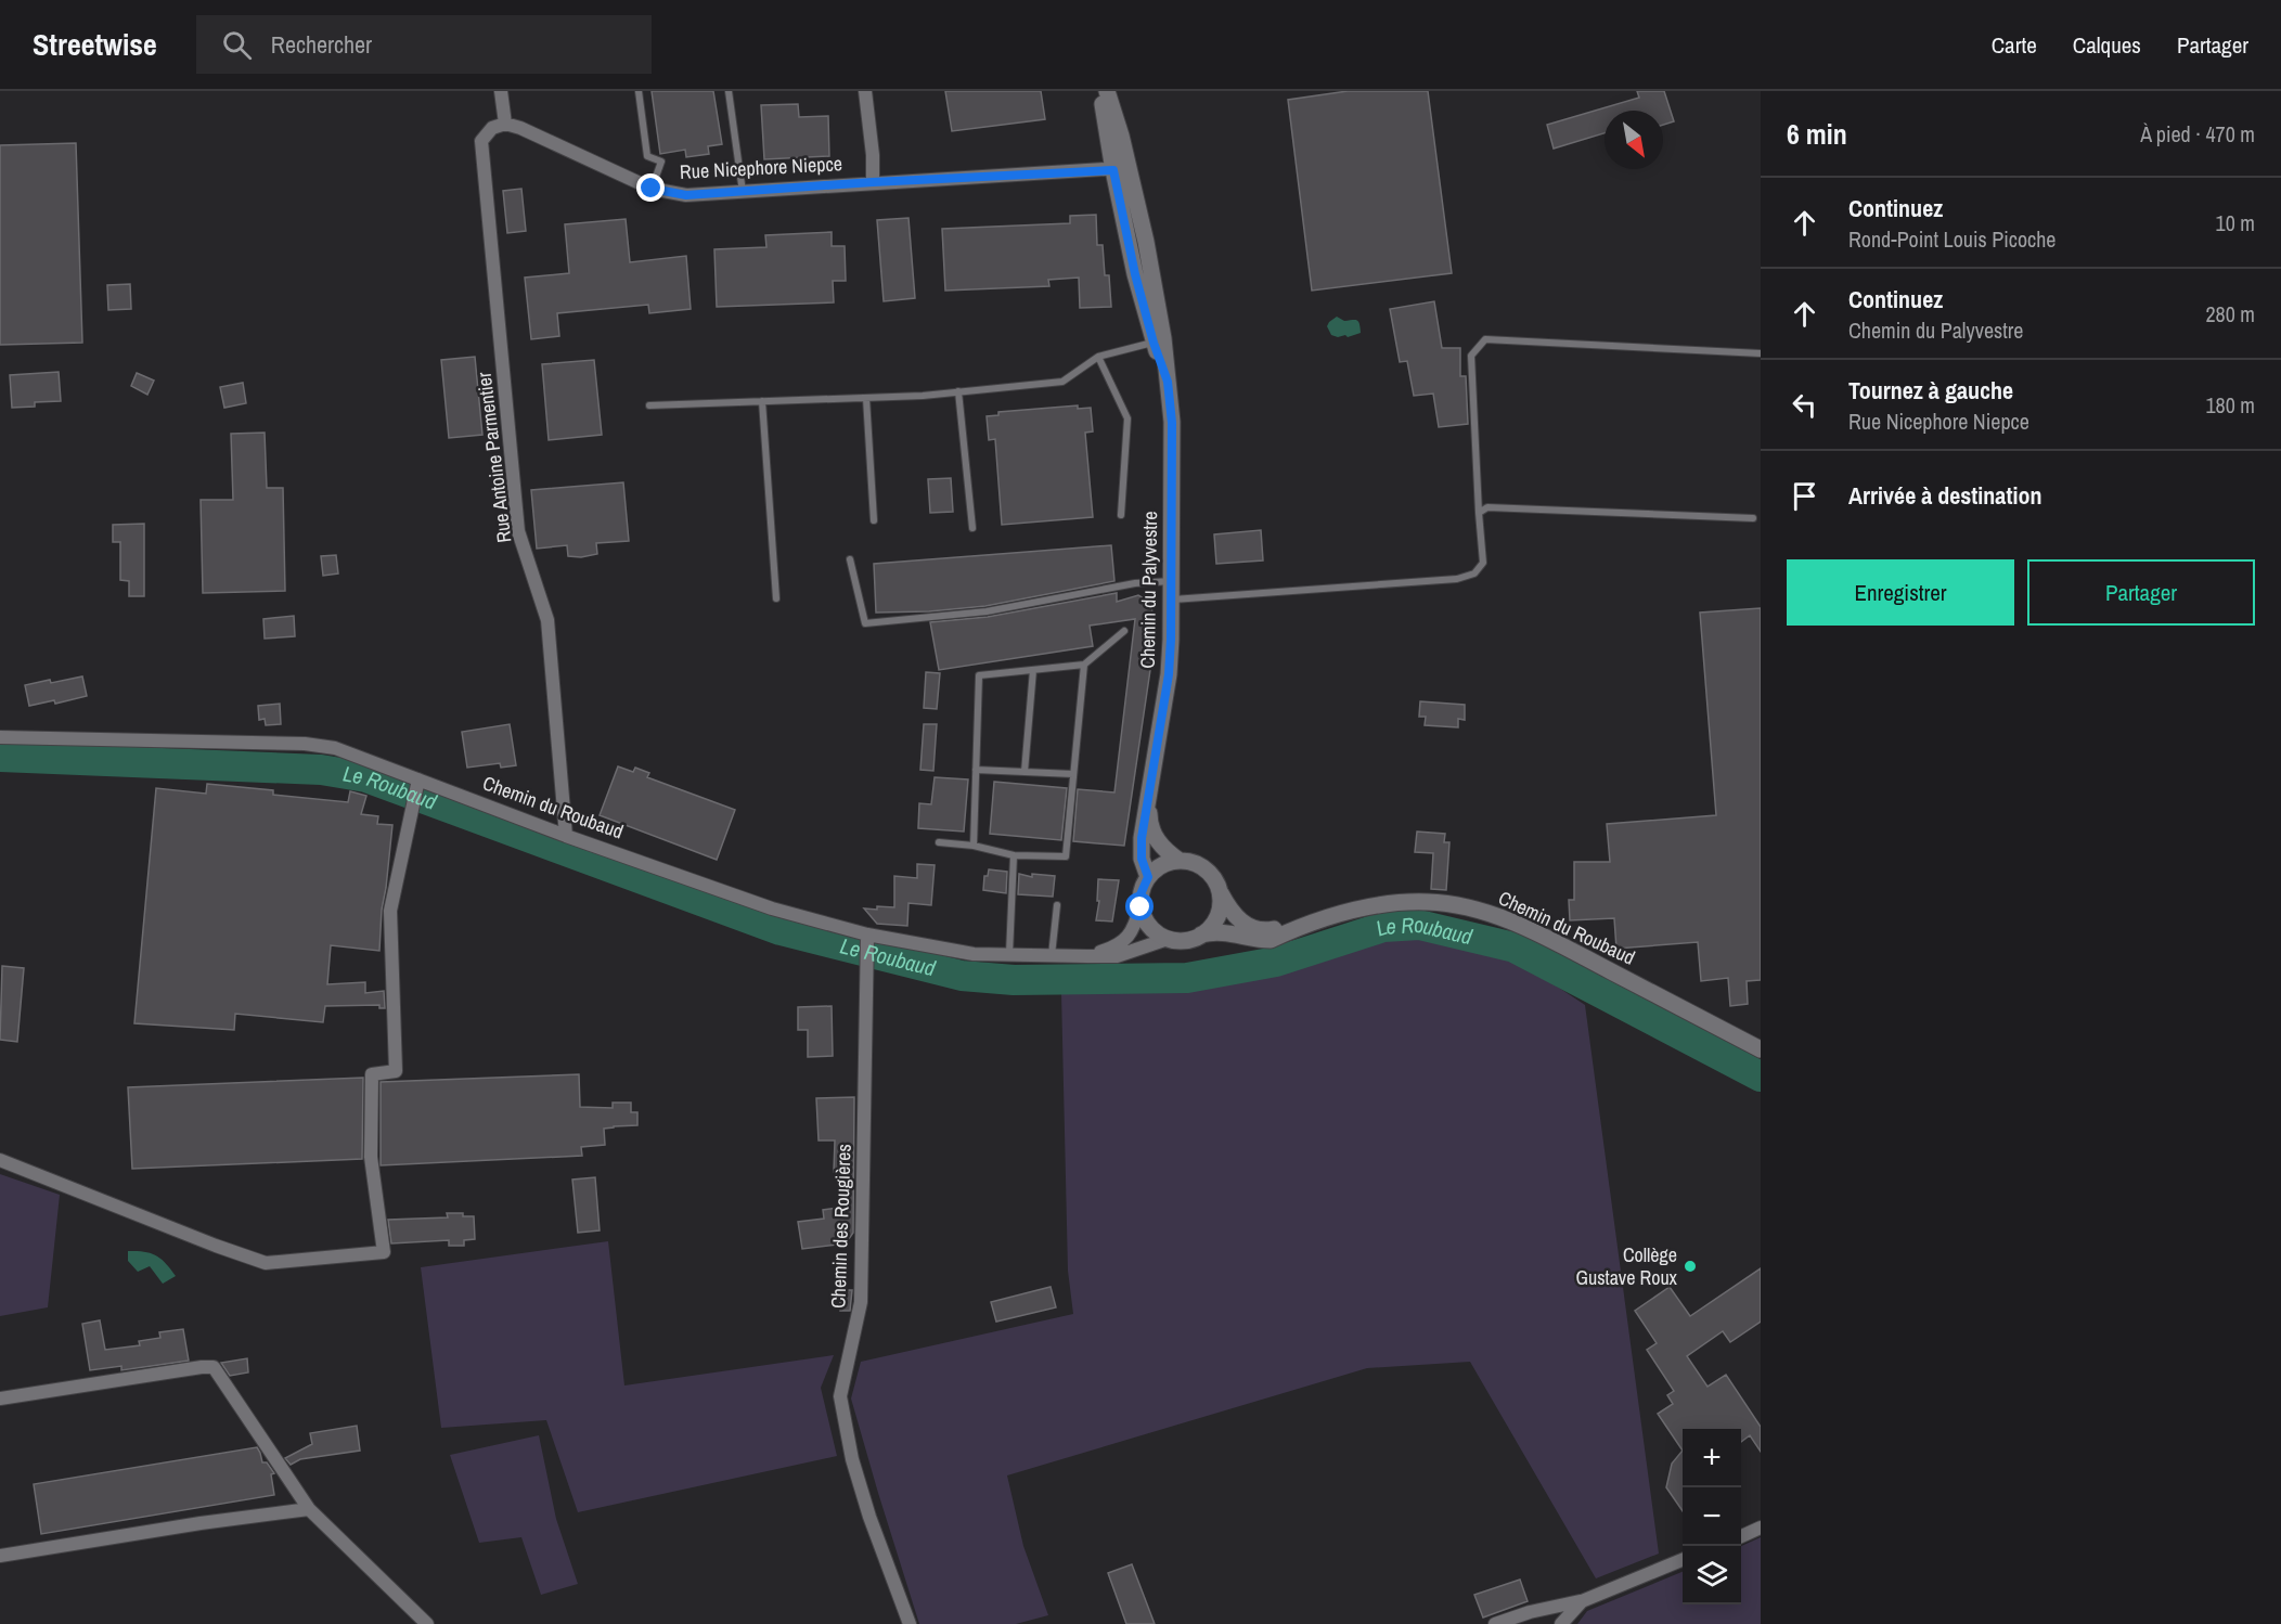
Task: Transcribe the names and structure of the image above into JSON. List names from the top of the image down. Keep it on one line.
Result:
{"streets":{"street":["Rue Nicephore Niepce","Rue Antoine Parmentier","Chemin du Palyvestre","Chemin du Roubaud","Chemin des Rougières"]},"crossings":[["Rue Nicephore Niepce","Rue Antoine Parmentier"],["Rue Nicephore Niepce","Chemin du Palyvestre"],["Rue Antoine Parmentier","Chemin du Roubaud"],["Chemin du Palyvestre","Chemin du Roubaud"],["Chemin du Roubaud","Chemin des Rougières"]],"water":["Le Roubaud"],"places":["Collège Gustave Roux"],"north":"bottom right","page":{"header":"Streetwise","search":"Rechercher","nav":["Carte","Calques","Partager"],"heading":["6 min","À pied · 470 m"],"list":[["Continuez","Rond-Point Louis Picoche","10 m"],["Continuez","Chemin du Palyvestre","280 m"],["Tournez à gauche","Rue Nicephore Niepce","180 m"],"Arrivée à destination"],"buttons":["Enregistrer","Partager"],"map_buttons":["+","−"]}}
